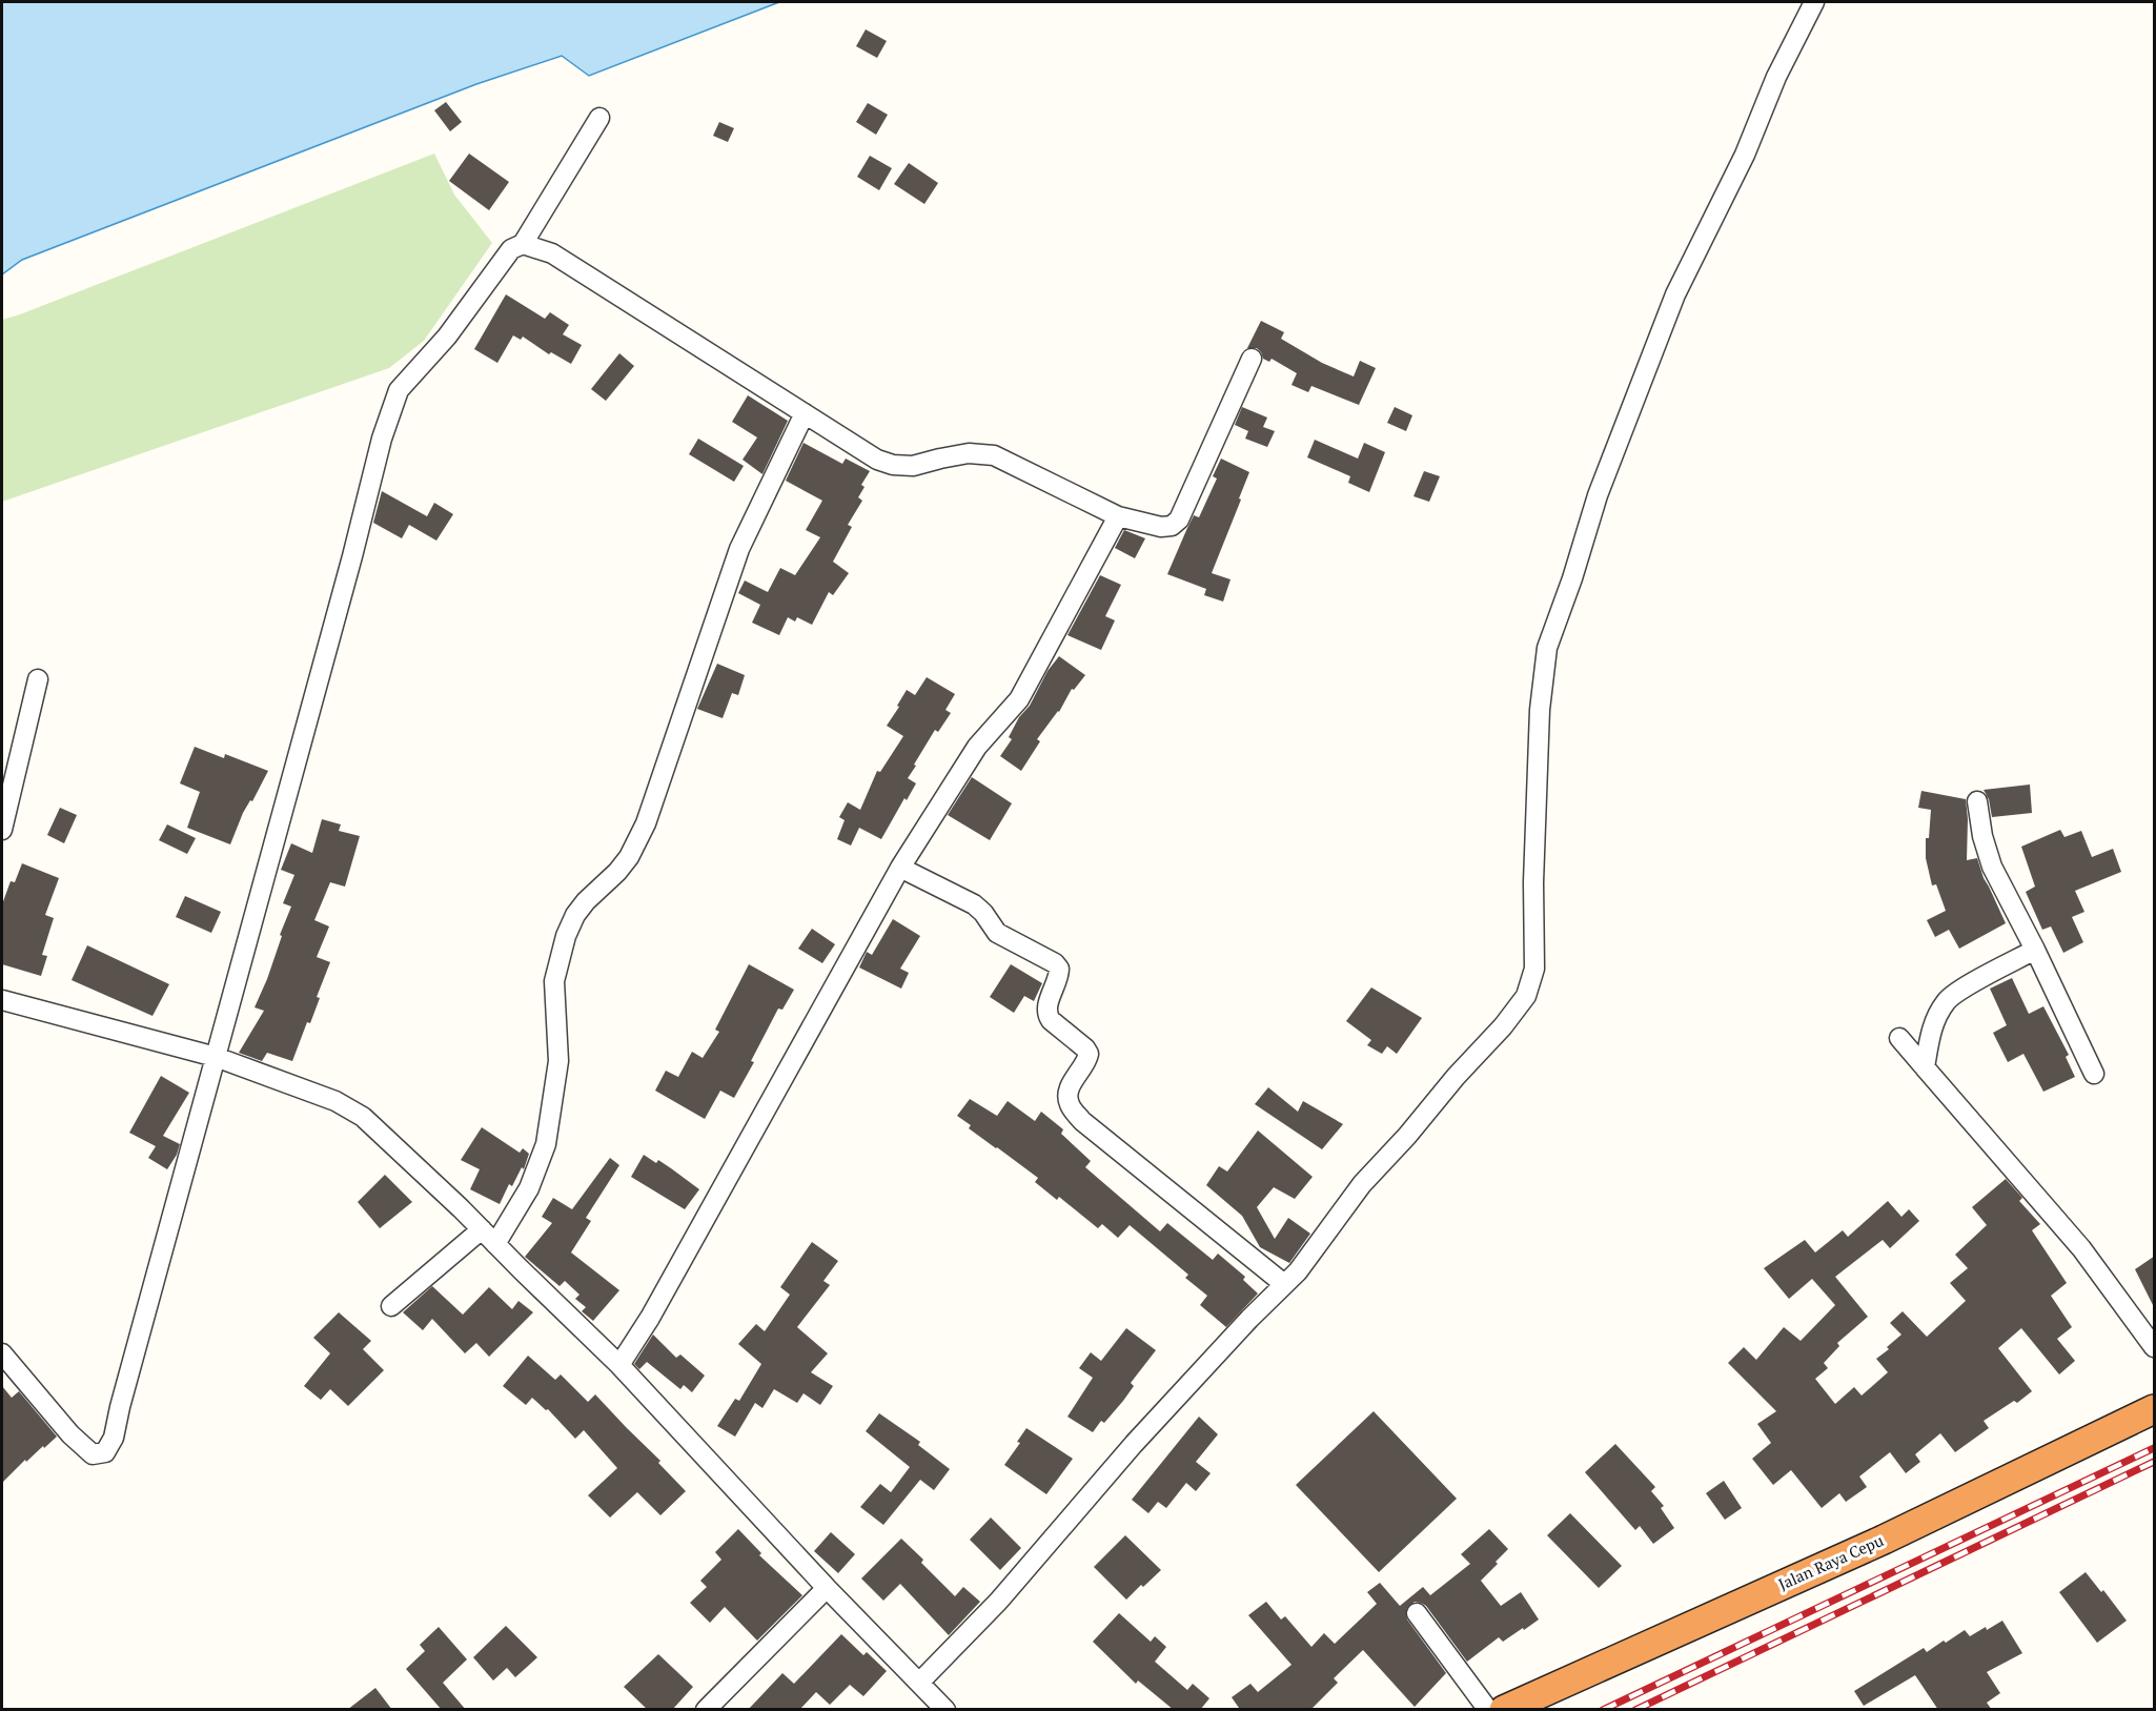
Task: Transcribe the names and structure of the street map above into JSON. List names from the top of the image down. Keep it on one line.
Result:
{"streets":{"highway":["Jalan Raya Cepu"]}}
